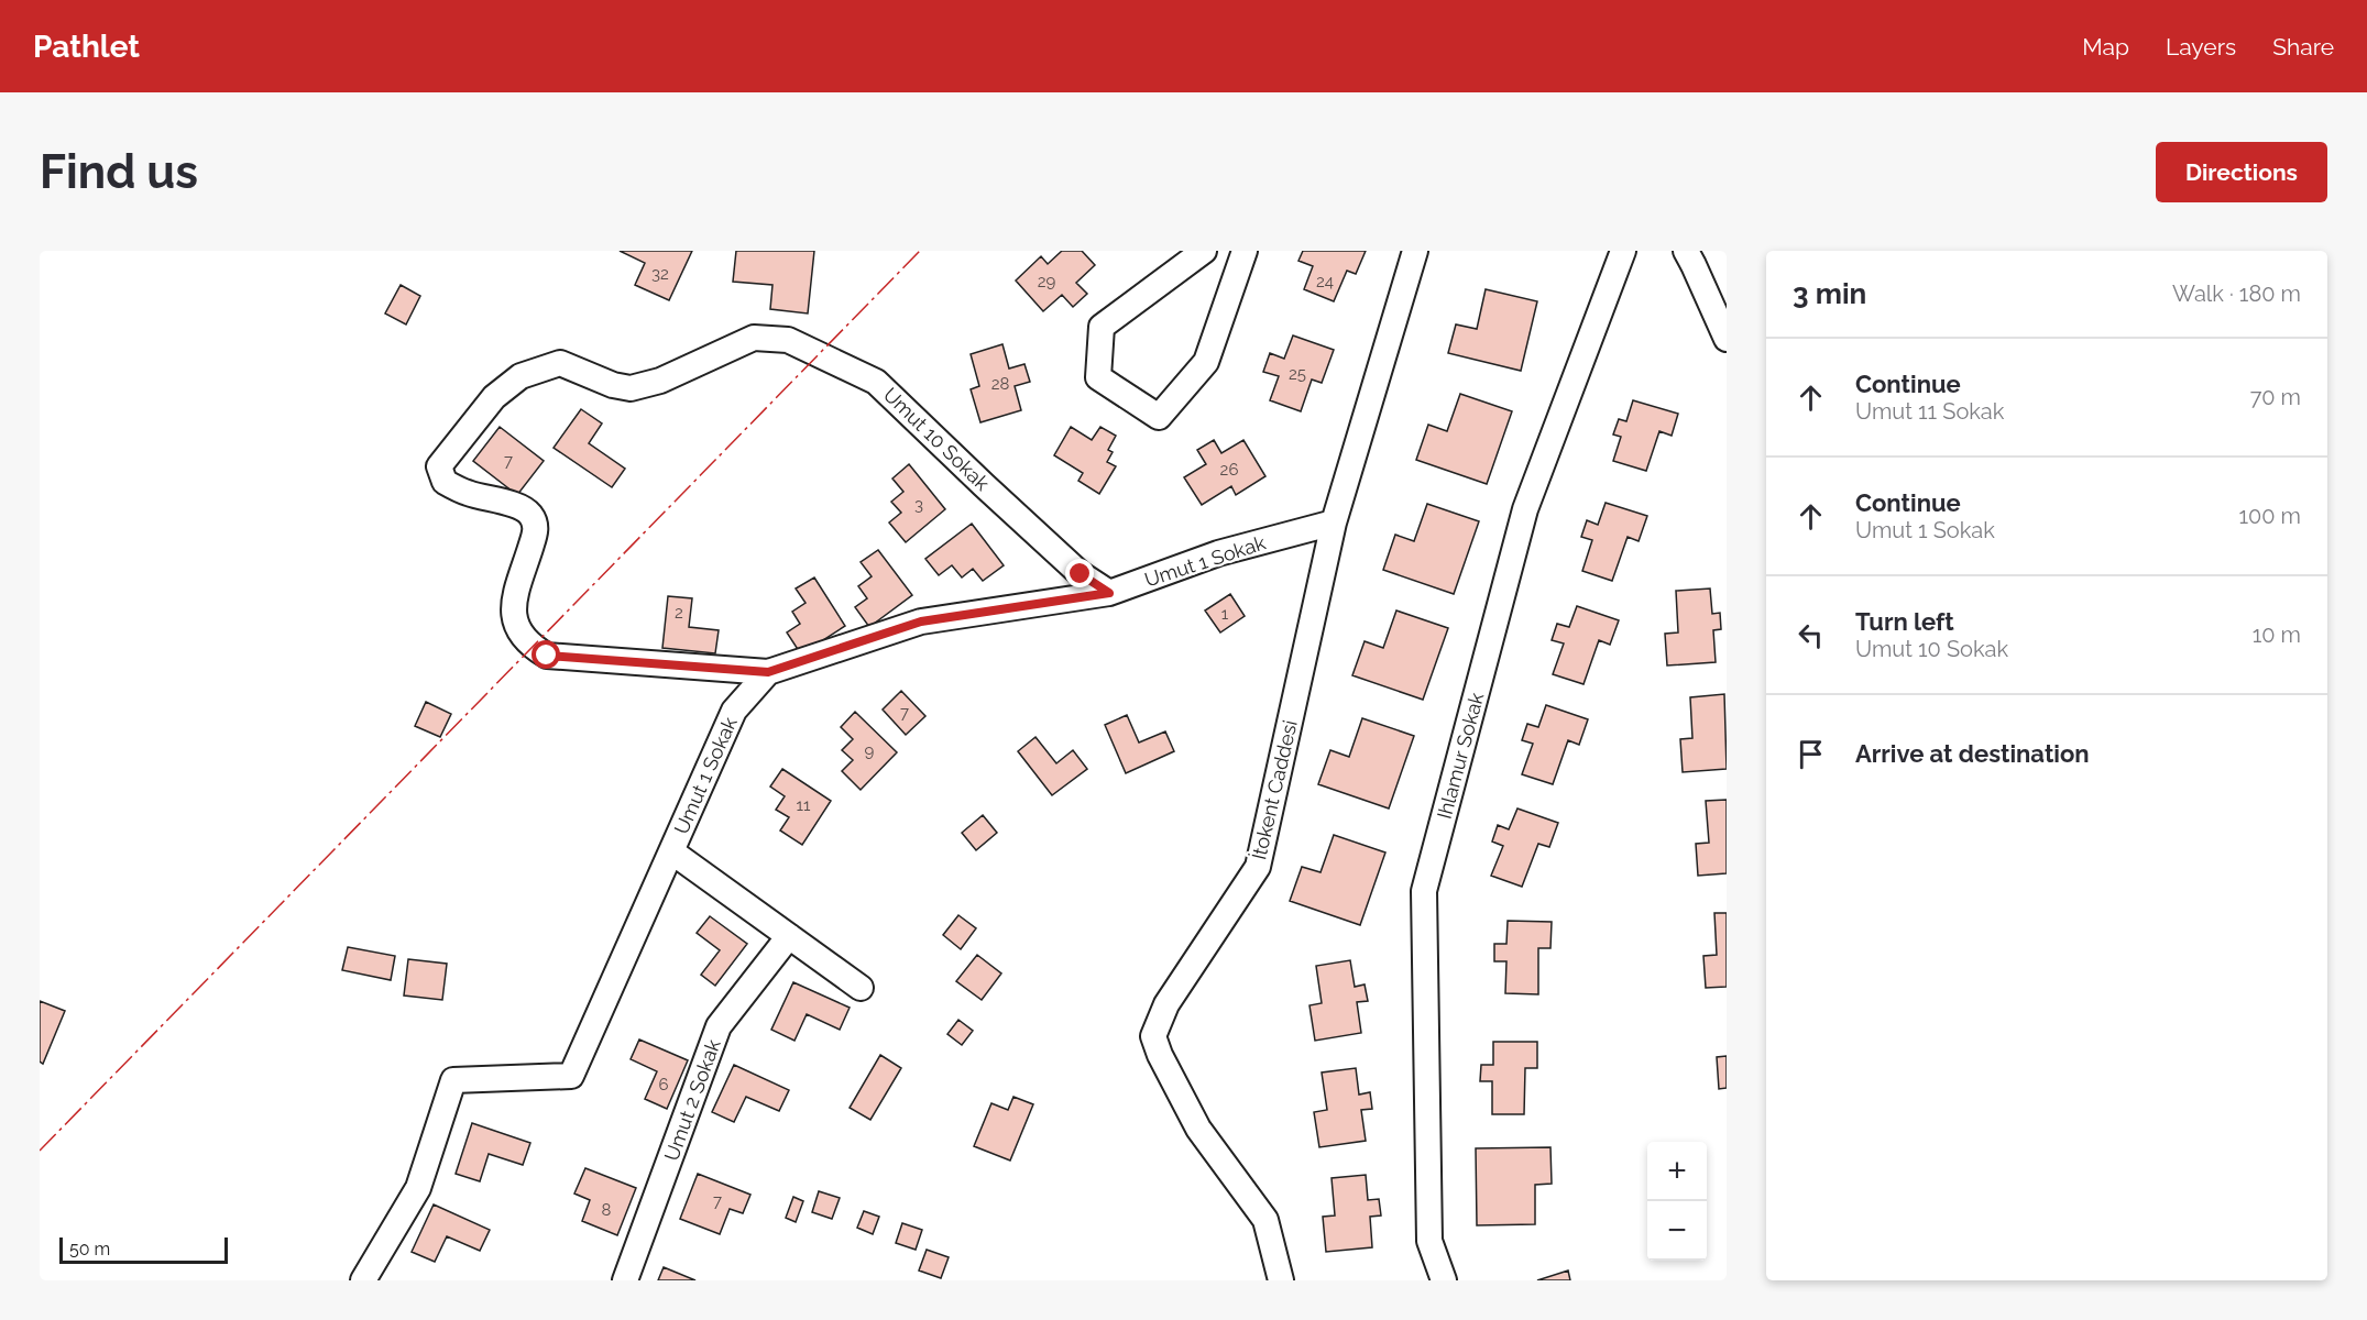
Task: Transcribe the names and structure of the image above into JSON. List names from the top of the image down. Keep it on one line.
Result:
{"streets":{"street":["Umut 10 Sokak","Umut 1 Sokak","Ihlamur Sokak","İtokent Caddesi","Umut 2 Sokak"]},"crossings":[["Umut 10 Sokak","Umut 1 Sokak"],["Umut 1 Sokak","İtokent Caddesi"]],"house_numbers":["32","29","24","25","28","7","26","3","2","1","7","9","11","6","7","8"],"scale_bar":"50 m","page":{"header":"Pathlet","nav":["Map","Layers","Share"],"buttons":"Directions","title":"Find us","heading":["3 min","Walk · 180 m"],"list":[["Continue","Umut 11 Sokak","70 m"],["Continue","Umut 1 Sokak","100 m"],["Turn left","Umut 10 Sokak","10 m"],"Arrive at destination"],"map_buttons":["+","−"],"scale":"50 m"}}
